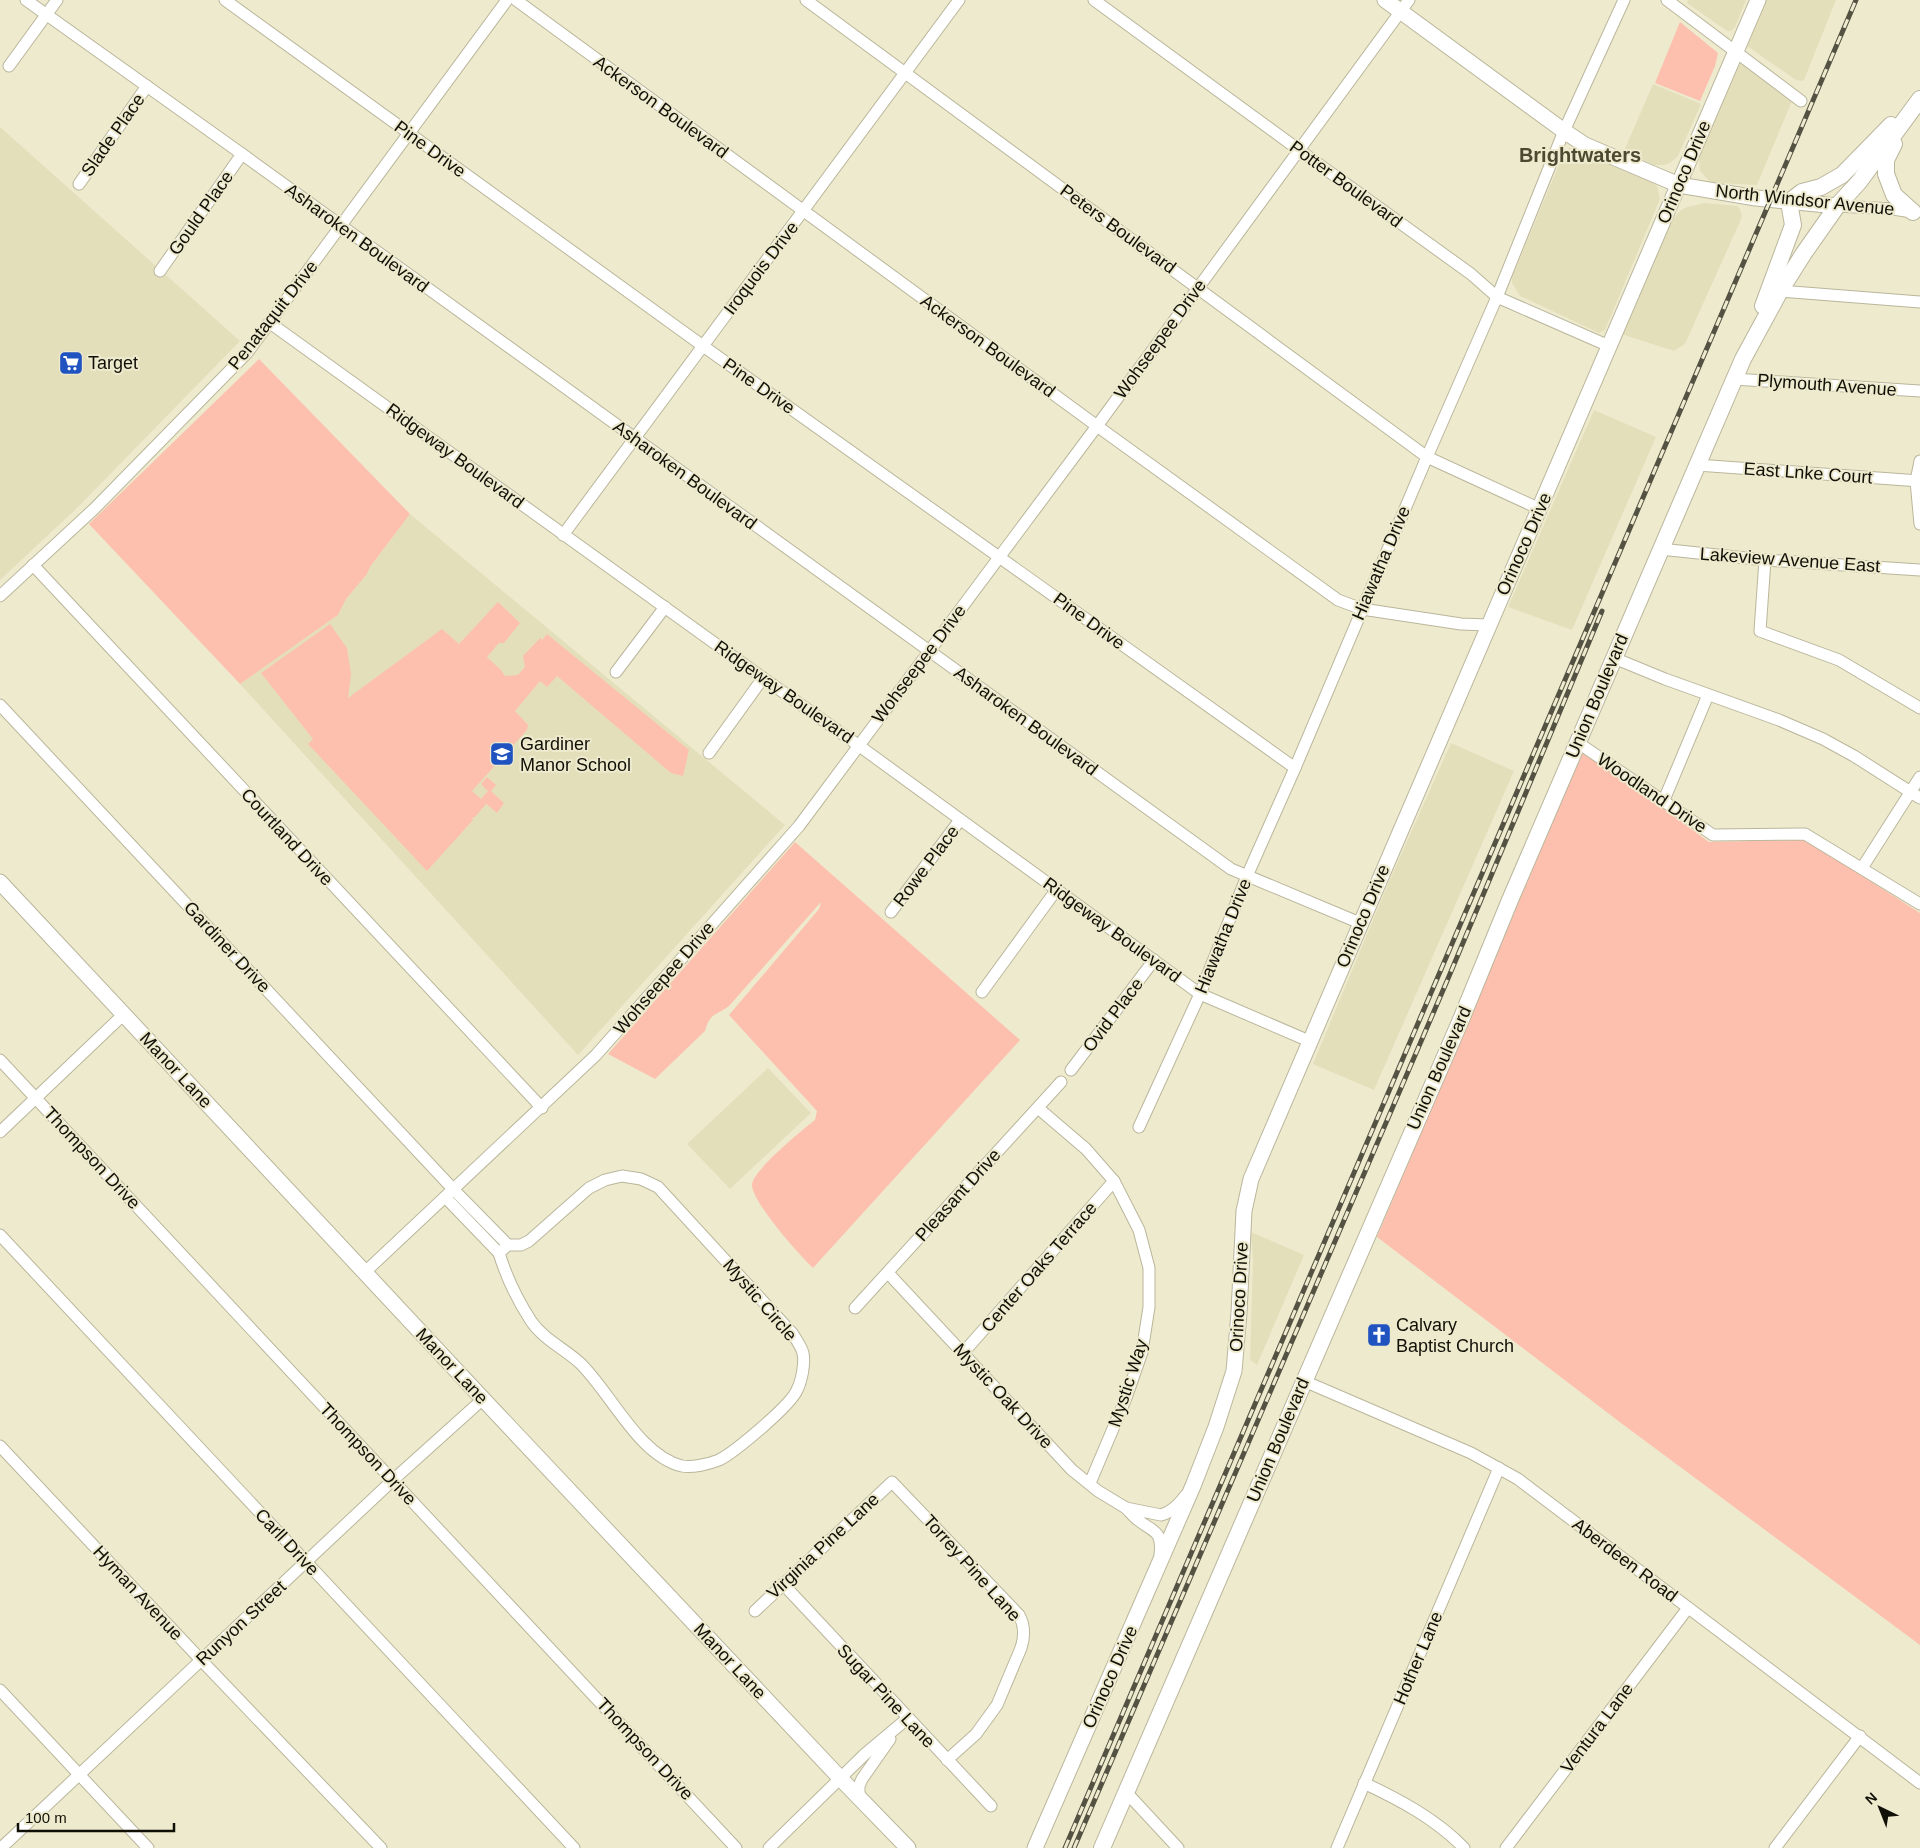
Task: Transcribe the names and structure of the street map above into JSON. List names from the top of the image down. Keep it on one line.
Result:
{"streets":{"main road":["Union Boulevard"],"street":["Ackerson Boulevard","Slade Place","Pine Drive","Orinoco Drive","Potter Boulevard","North Windsor Avenue","Gould Place","Peters Boulevard","Asharoken Boulevard","Iroquois Drive","Penataquit Drive","Wohseepee Drive","Plymouth Avenue","Ridgeway Boulevard","East Lnke Court","Lakeview Avenue East","Hiawatha Drive","Woodland Drive","Courtland Drive","Rowe Place","Gardiner Drive","Ovid Place","Manor Lane","Thompson Drive","Pleasant Drive","Center Oaks Terrace","Mystic Circle","Mystic Way","Mystic Oak Drive","Carll Drive","Virginia Pine Lane","Aberdeen Road","Torrey Pine Lane","Hyman Avenue","Runyon Street","Hother Lane","Sugar Pine Lane","Ventura Lane"]},"crossings":[["Ackerson Boulevard","Orinoco Drive"],["Ackerson Boulevard","Iroquois Drive"],["Ackerson Boulevard","Wohseepee Drive"],["Ackerson Boulevard","Hiawatha Drive"],["Slade Place","Asharoken Boulevard"],["Pine Drive","Iroquois Drive"],["Pine Drive","Penataquit Drive"],["Pine Drive","Wohseepee Drive"],["Pine Drive","Hiawatha Drive"],["Orinoco Drive","Potter Boulevard"],["Orinoco Drive","North Windsor Avenue"],["Orinoco Drive","Peters Boulevard"],["Orinoco Drive","Asharoken Boulevard"],["Orinoco Drive","Ridgeway Boulevard"],["Orinoco Drive","Mystic Oak Drive"],["Potter Boulevard","Wohseepee Drive"],["Potter Boulevard","Hiawatha Drive"],["North Windsor Avenue","Wohseepee Drive"],["North Windsor Avenue","Hiawatha Drive"],["North Windsor Avenue","Union Boulevard"],["Gould Place","Asharoken Boulevard"],["Peters Boulevard","Iroquois Drive"],["Peters Boulevard","Wohseepee Drive"],["Peters Boulevard","Hiawatha Drive"],["Asharoken Boulevard","Iroquois Drive"],["Asharoken Boulevard","Penataquit Drive"],["Asharoken Boulevard","Wohseepee Drive"],["Asharoken Boulevard","Hiawatha Drive"],["Iroquois Drive","Ridgeway Boulevard"],["Penataquit Drive","Ridgeway Boulevard"],["Penataquit Drive","Courtland Drive"],["Wohseepee Drive","Ridgeway Boulevard"],["Wohseepee Drive","Courtland Drive"],["Wohseepee Drive","Gardiner Drive"],["Wohseepee Drive","Manor Lane"],["Wohseepee Drive","Mystic Circle"],["Plymouth Avenue","Union Boulevard"],["Ridgeway Boulevard","Hiawatha Drive"],["Ridgeway Boulevard","Rowe Place"],["Ridgeway Boulevard","Ovid Place"],["East Lnke Court","Union Boulevard"],["Lakeview Avenue East","Union Boulevard"],["Union Boulevard","Woodland Drive"],["Union Boulevard","Aberdeen Road"],["Gardiner Drive","Mystic Circle"],["Manor Lane","Runyon Street"],["Thompson Drive","Runyon Street"],["Pleasant Drive","Mystic Way"],["Pleasant Drive","Mystic Oak Drive"],["Center Oaks Terrace","Mystic Way"],["Center Oaks Terrace","Mystic Oak Drive"],["Mystic Way","Mystic Oak Drive"],["Carll Drive","Runyon Street"],["Virginia Pine Lane","Torrey Pine Lane"],["Virginia Pine Lane","Sugar Pine Lane"],["Aberdeen Road","Hother Lane"],["Aberdeen Road","Ventura Lane"],["Torrey Pine Lane","Sugar Pine Lane"],["Hyman Avenue","Runyon Street"]],"districts":["Brightwaters"],"places":{"supermarket":["Target"],"school or university":["Gardiner Manor School"],"church":["Calvary Baptist Church"]},"scale_bar":"100 m","north":"top left"}
